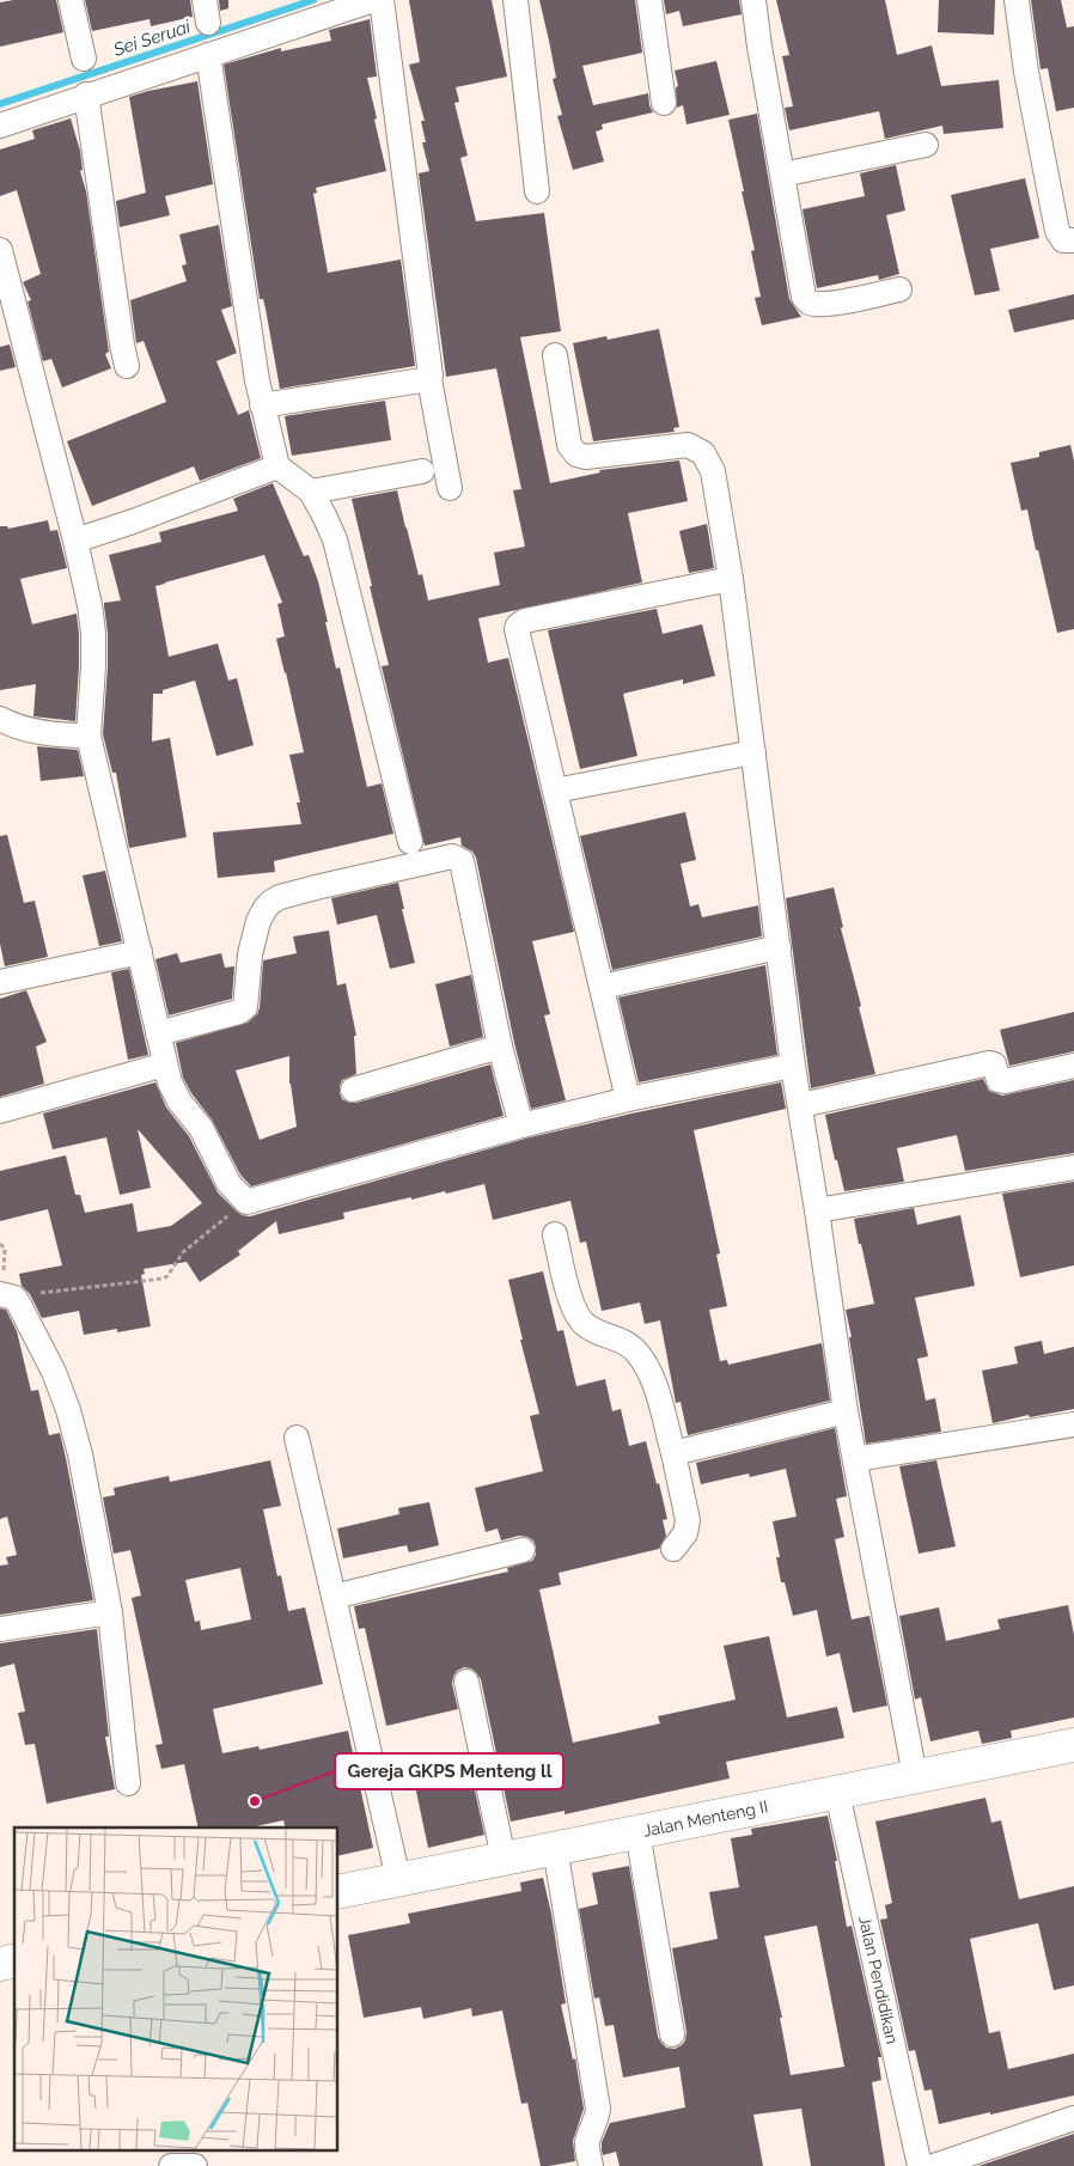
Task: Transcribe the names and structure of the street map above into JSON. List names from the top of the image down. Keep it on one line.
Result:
{"streets":{"street":["Jalan Menteng II","Jalan Pendidikan"]},"crossings":[["Jalan Menteng II","Jalan Pendidikan"]],"water":["Sei Seruai"],"places":["Gereja GKPS Menteng ll"]}
